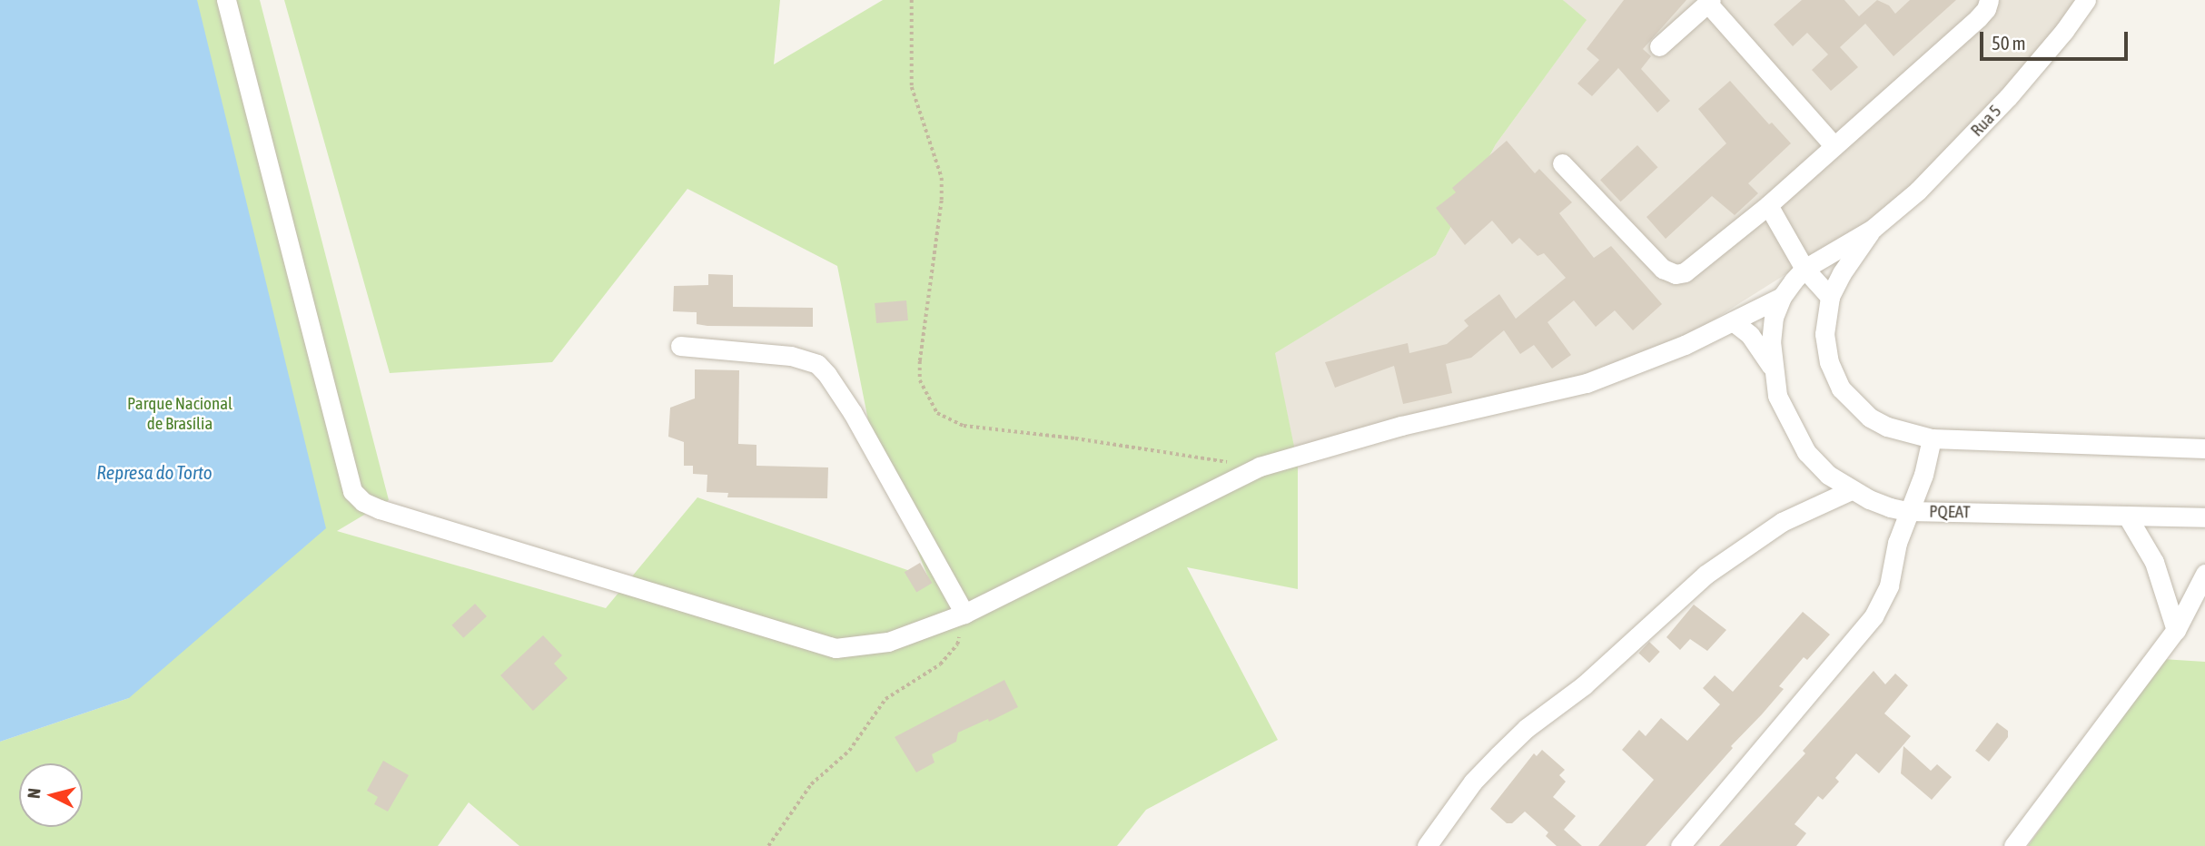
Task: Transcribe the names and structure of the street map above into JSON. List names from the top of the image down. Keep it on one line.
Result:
{"streets":{"street":["Rua 5","PQEAT"]},"water":["Represa do Torto"],"parks":["Parque Nacional de Brasília"],"scale_bar":"50 m","north":"left"}
